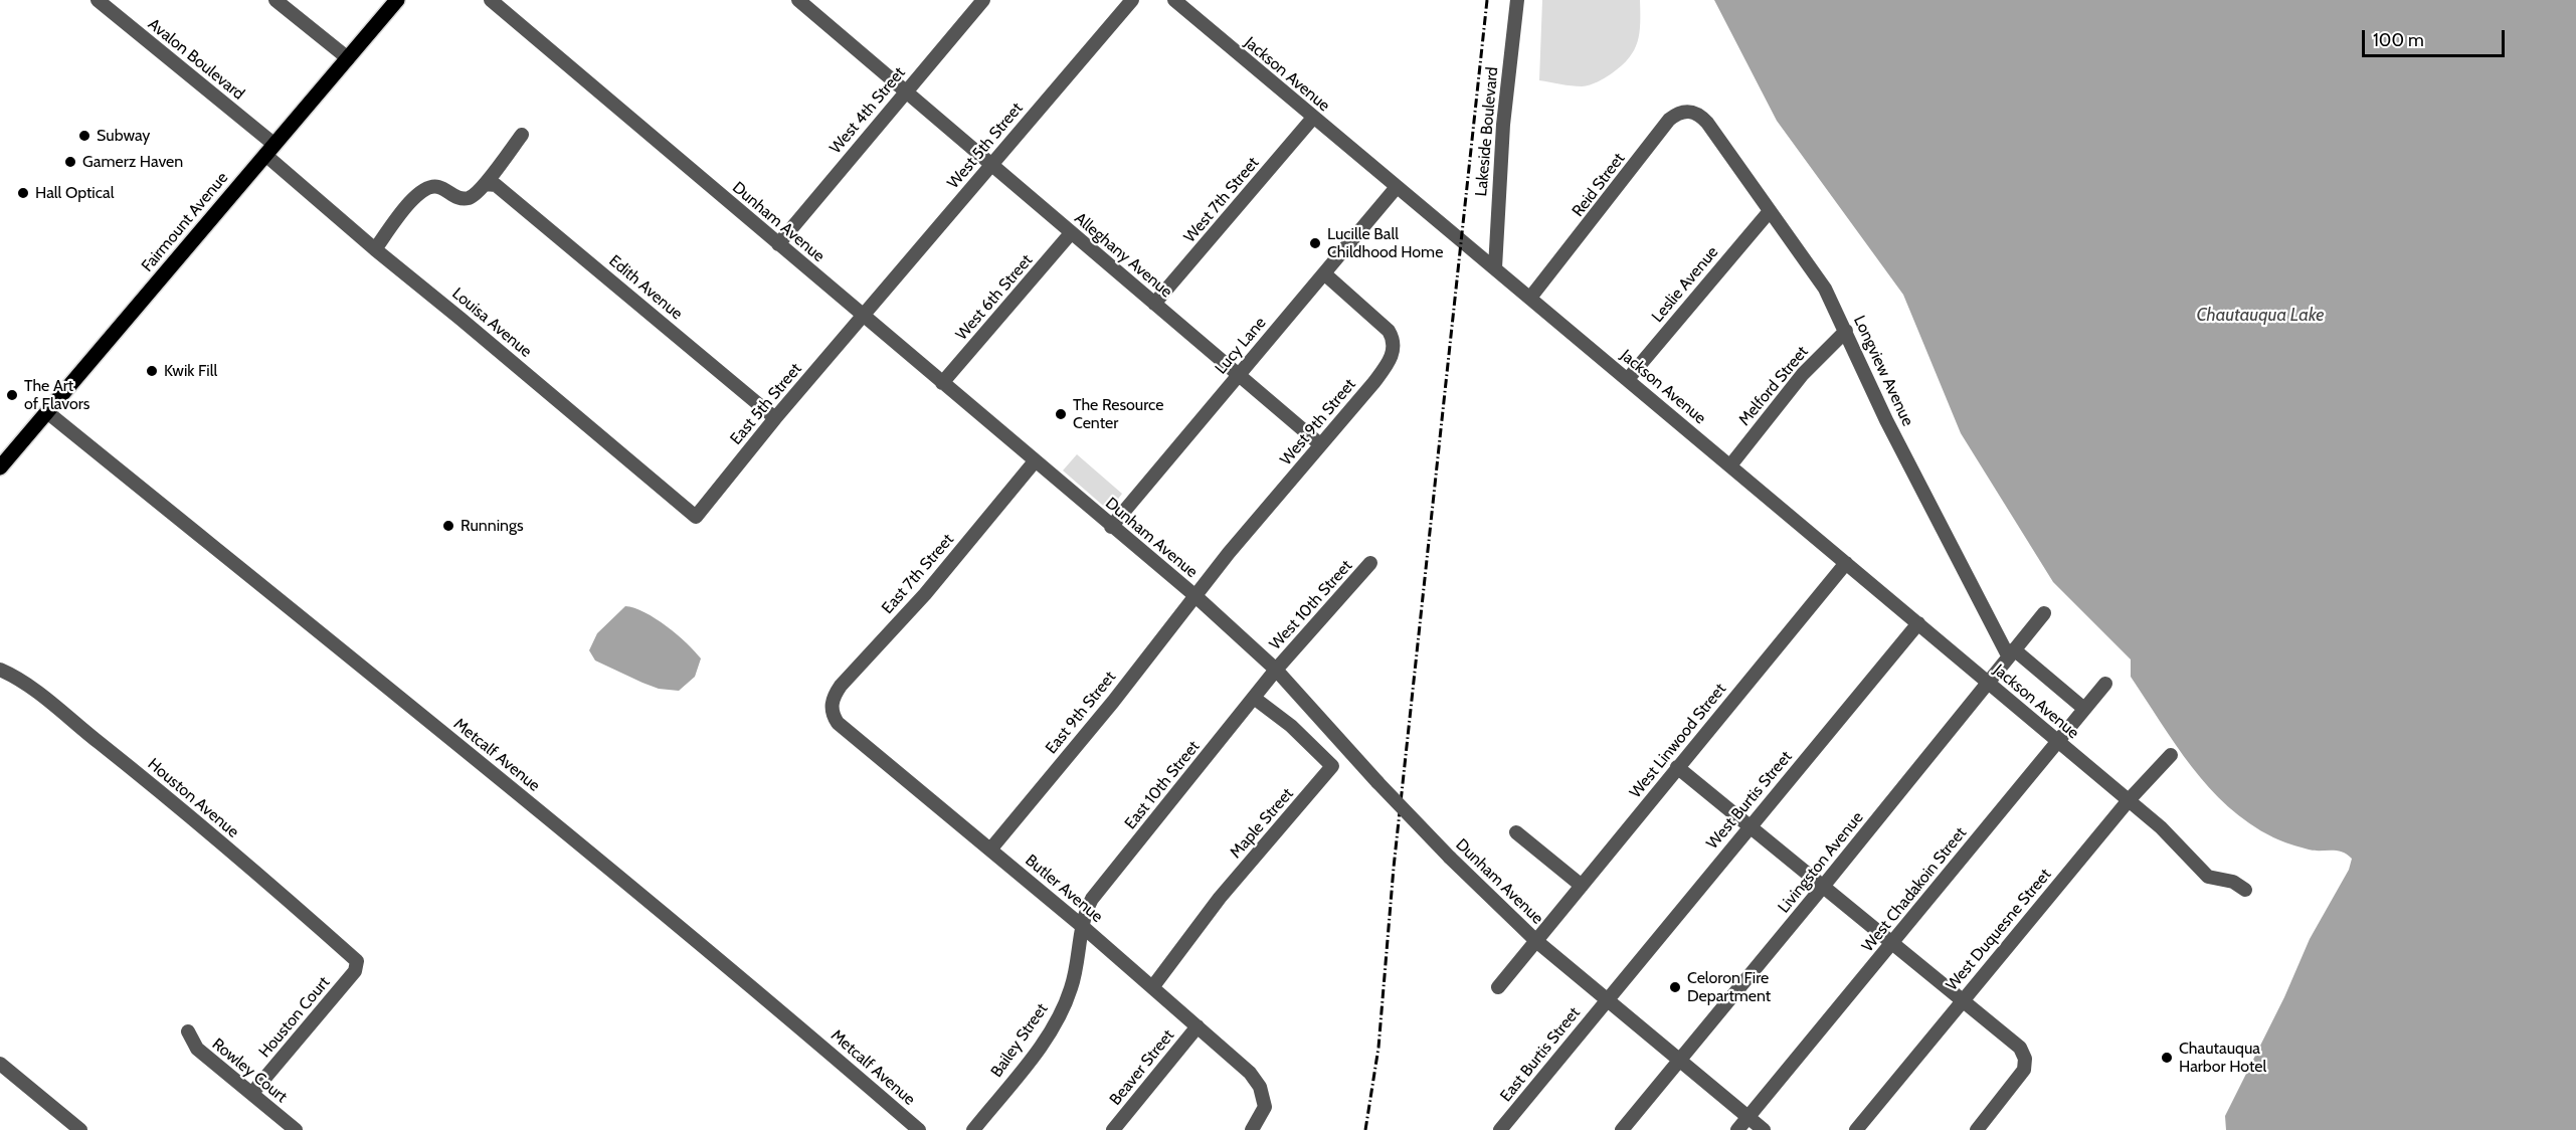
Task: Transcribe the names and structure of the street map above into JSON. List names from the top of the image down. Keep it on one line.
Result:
{"streets":{"main road":["Fairmount Avenue"],"street":["Avalon Boulevard","Jackson Avenue","West 4th Street","Lakeside Boulevard","West 5th Street","Reid Street","West 7th Street","Dunham Avenue","Alleghany Avenue","Leslie Avenue","Edith Avenue","West 6th Street","Louisa Avenue","Lucy Lane","Longview Avenue","Melford Street","East 5th Street","West 9th Street","East 7th Street","West 10th Street","East 9th Street","West Linwood Street","Metcalf Avenue","East 10th Street","Houston Avenue","West Burtis Street","Maple Street","Livingston Avenue","Butler Avenue","West Chadakoin Street","West Duquesne Street","Houston Court","Bailey Street","East Burtis Street","Beaver Street","Rowley Court"]},"crossings":[["Avalon Boulevard","Fairmount Avenue"],["Avalon Boulevard","Louisa Avenue"],["Jackson Avenue","Lakeside Boulevard"],["Jackson Avenue","Reid Street"],["Jackson Avenue","West 7th Street"],["Jackson Avenue","Leslie Avenue"],["Jackson Avenue","Lucy Lane"],["Jackson Avenue","Melford Street"],["Jackson Avenue","West Linwood Street"],["Jackson Avenue","West Burtis Street"],["Jackson Avenue","Livingston Avenue"],["Jackson Avenue","West Chadakoin Street"],["Jackson Avenue","West Duquesne Street"],["West 4th Street","Dunham Avenue"],["West 4th Street","Alleghany Avenue"],["West 5th Street","Dunham Avenue"],["West 5th Street","Alleghany Avenue"],["West 5th Street","East 5th Street"],["Reid Street","Longview Avenue"],["West 7th Street","Alleghany Avenue"],["Fairmount Avenue","Louisa Avenue"],["Fairmount Avenue","Metcalf Avenue"],["Dunham Avenue","West 6th Street"],["Dunham Avenue","Lucy Lane"],["Dunham Avenue","East 5th Street"],["Dunham Avenue","West 9th Street"],["Dunham Avenue","East 7th Street"],["Dunham Avenue","West 10th Street"],["Dunham Avenue","East 9th Street"],["Dunham Avenue","West Linwood Street"],["Dunham Avenue","East 10th Street"],["Dunham Avenue","West Burtis Street"],["Dunham Avenue","Livingston Avenue"],["Dunham Avenue","West Chadakoin Street"],["Dunham Avenue","East Burtis Street"],["Alleghany Avenue","West 6th Street"],["Alleghany Avenue","Lucy Lane"],["Alleghany Avenue","West 9th Street"],["Leslie Avenue","Longview Avenue"],["Edith Avenue","East 5th Street"],["Louisa Avenue","East 5th Street"],["Lucy Lane","West 9th Street"],["Longview Avenue","Melford Street"],["Longview Avenue","Livingston Avenue"],["West 9th Street","East 9th Street"],["East 7th Street","Butler Avenue"],["West 10th Street","East 10th Street"],["East 9th Street","Butler Avenue"],["East 10th Street","Maple Street"],["East 10th Street","Butler Avenue"],["East 10th Street","Bailey Street"],["Houston Avenue","Houston Court"],["West Burtis Street","East Burtis Street"],["Maple Street","Butler Avenue"],["Butler Avenue","Bailey Street"],["Butler Avenue","Beaver Street"],["Houston Court","Rowley Court"]],"water":["Chautauqua Lake"],"places":["Subway","Gamerz Haven","Hall Optical","Lucille Ball Childhood Home","Kwik Fill","The Art of Flavors","The Resource Center","Runnings","Celoron Fire Department","Chautauqua Harbor Hotel"],"scale_bar":"100 m"}
